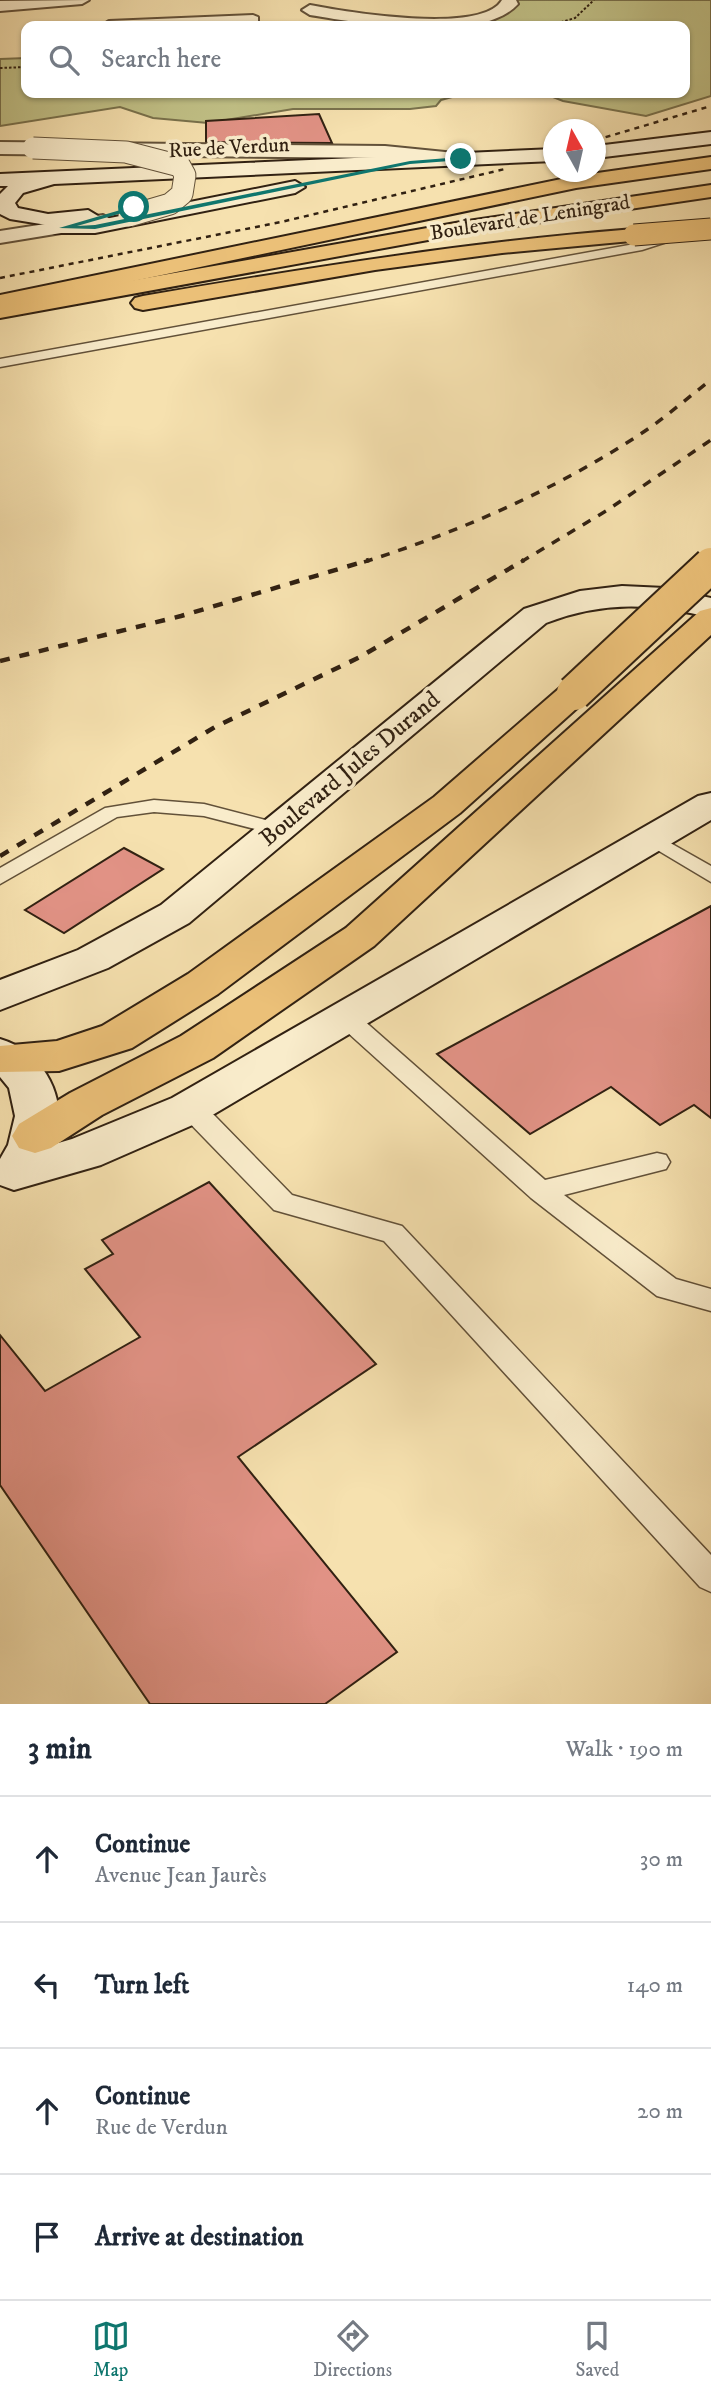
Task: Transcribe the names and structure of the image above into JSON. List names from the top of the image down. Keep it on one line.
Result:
{"streets":{"main road":["Rue de Verdun","Boulevard de Leningrad","Boulevard Jules Durand"]},"north":"top","page":{"search":"Search here","heading":["3 min","Walk · 190 m"],"list":[["Continue","Avenue Jean Jaurès","30 m"],["Turn left","140 m"],["Continue","Rue de Verdun","20 m"],"Arrive at destination"],"nav":["Map","Directions","Saved"]}}
